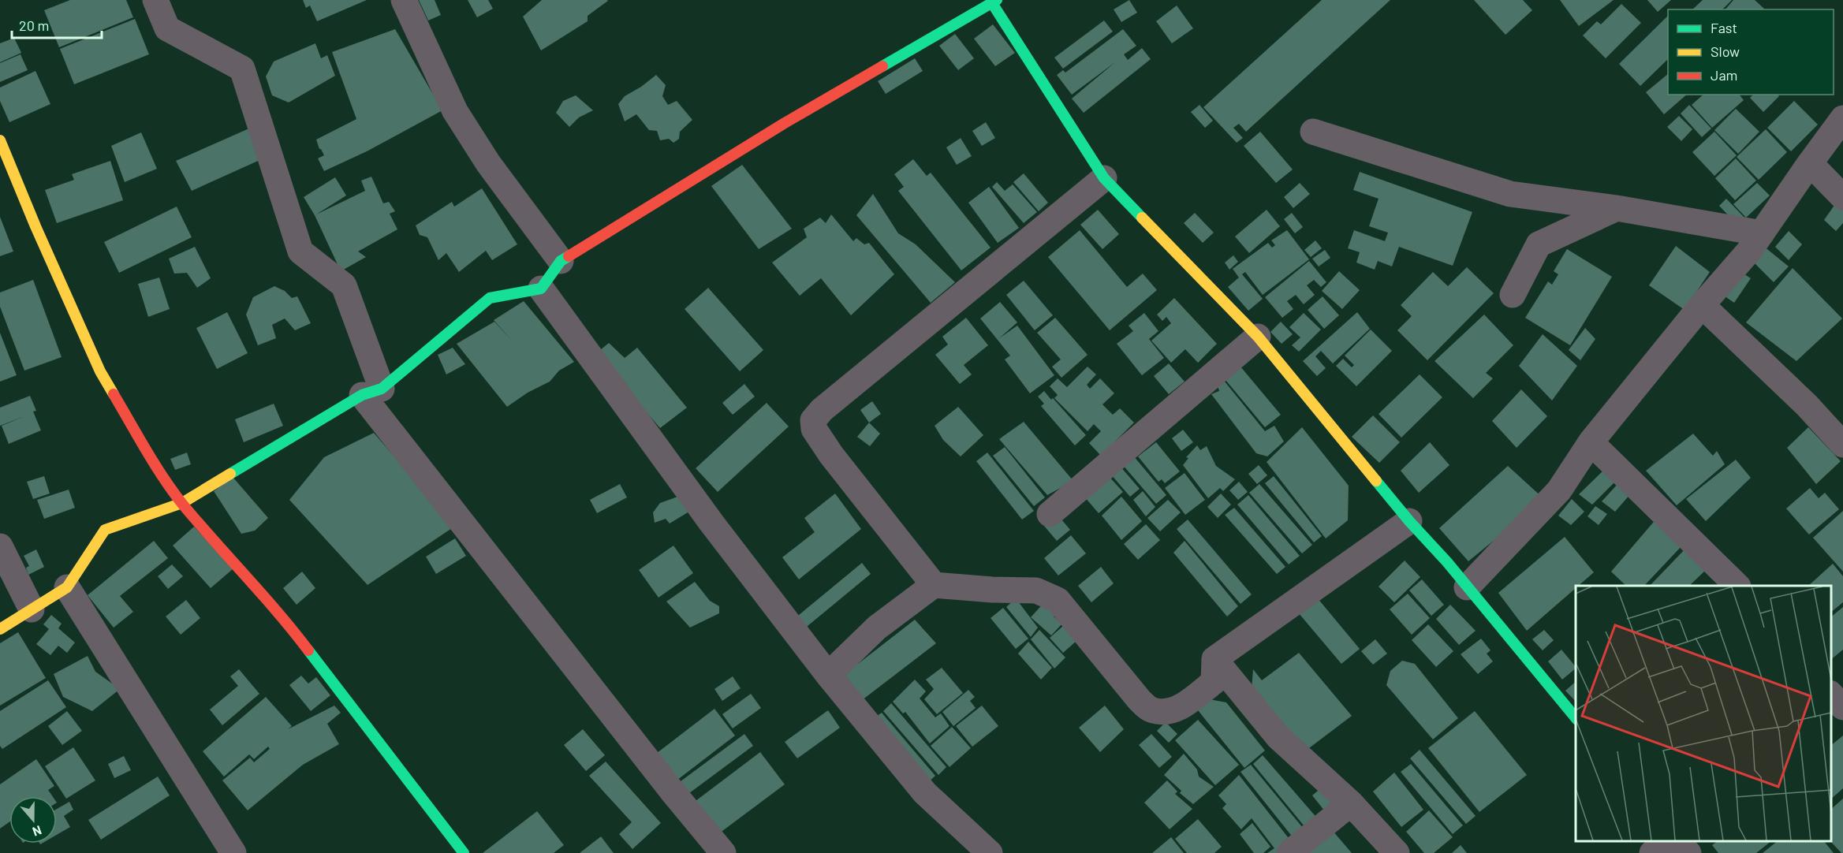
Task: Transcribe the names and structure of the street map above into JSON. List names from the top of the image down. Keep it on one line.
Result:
{"legend":["Fast","Slow","Jam"],"scale_bar":"20 m","north":"bottom"}
